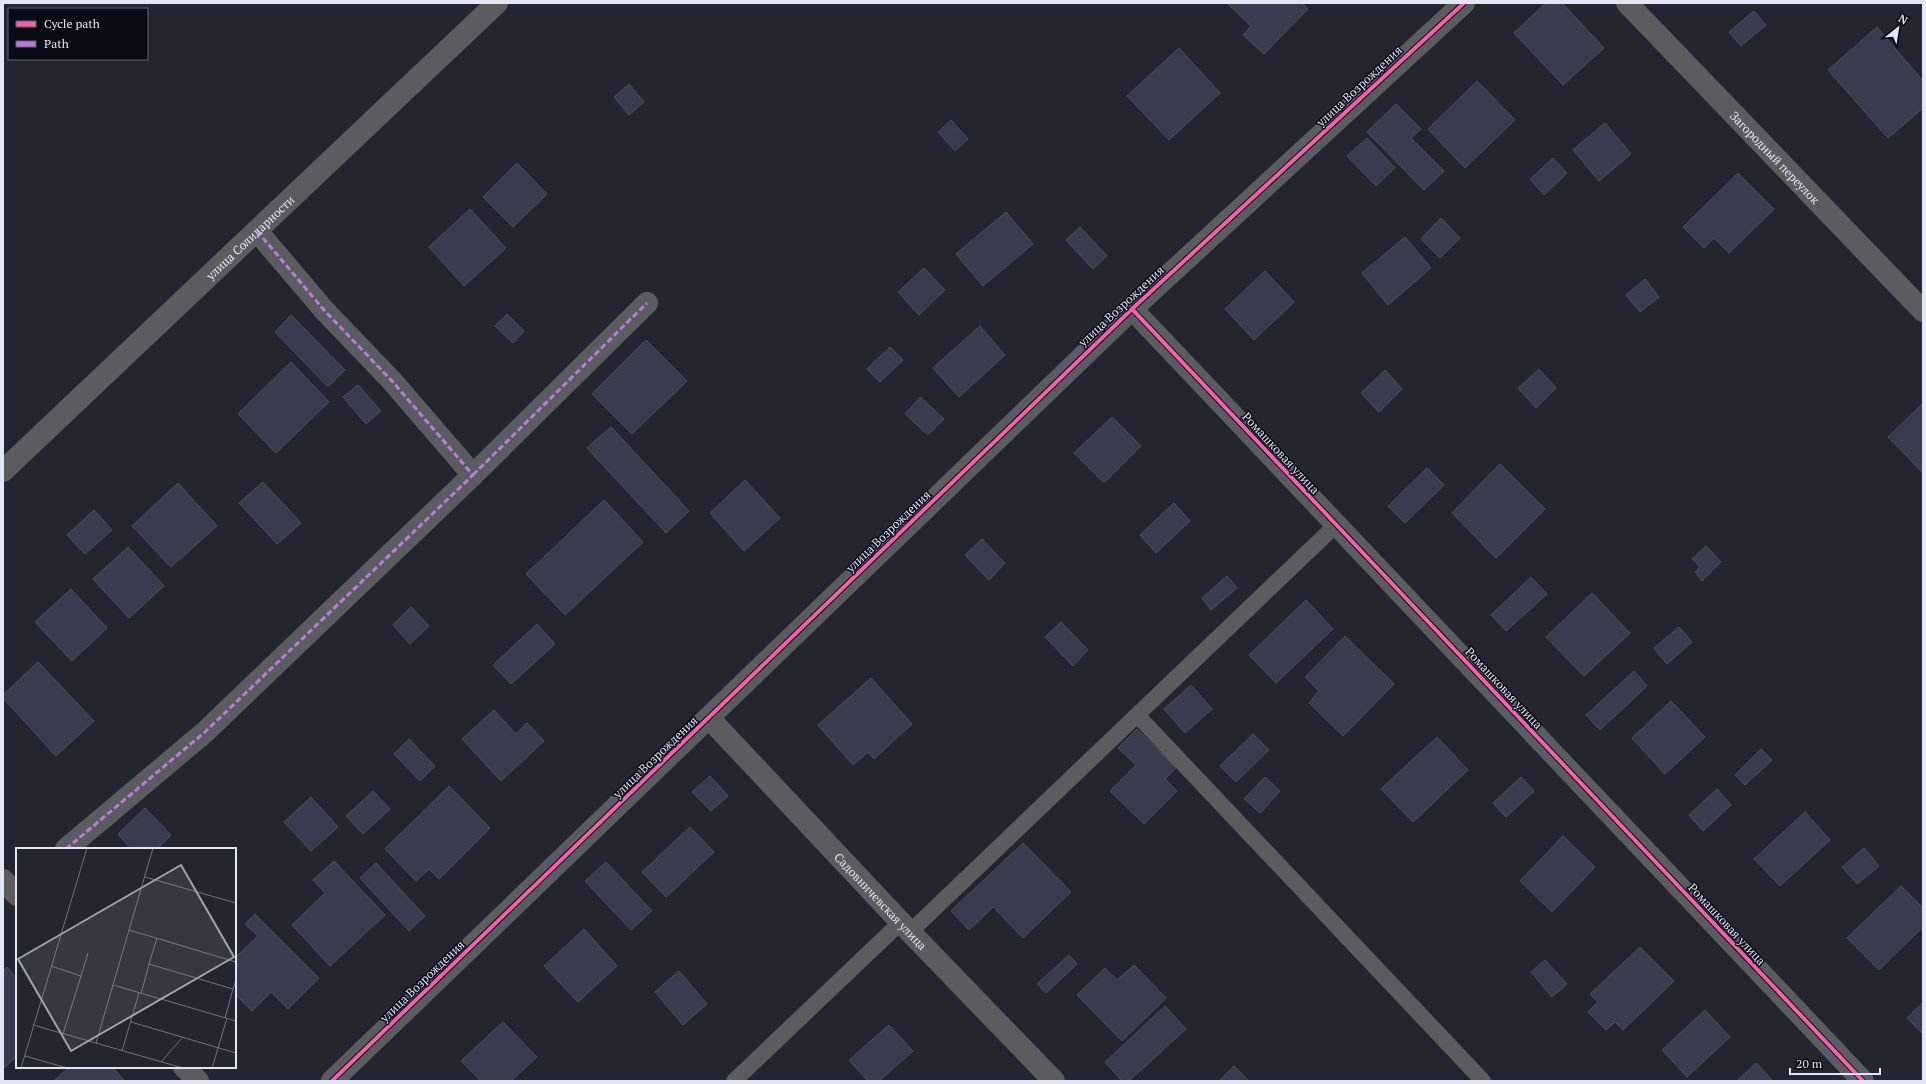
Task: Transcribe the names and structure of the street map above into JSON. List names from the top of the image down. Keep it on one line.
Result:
{"streets":{"street":["улица Возрождения","Загородный переулок","улица Солидарности","Ромашковая улица","Садовничевская улица"]},"crossings":[["улица Возрождения","Ромашковая улица"],["улица Возрождения","Садовничевская улица"]],"legend":["Cycle path","Path"],"scale_bar":"20 m","north":"top right"}
